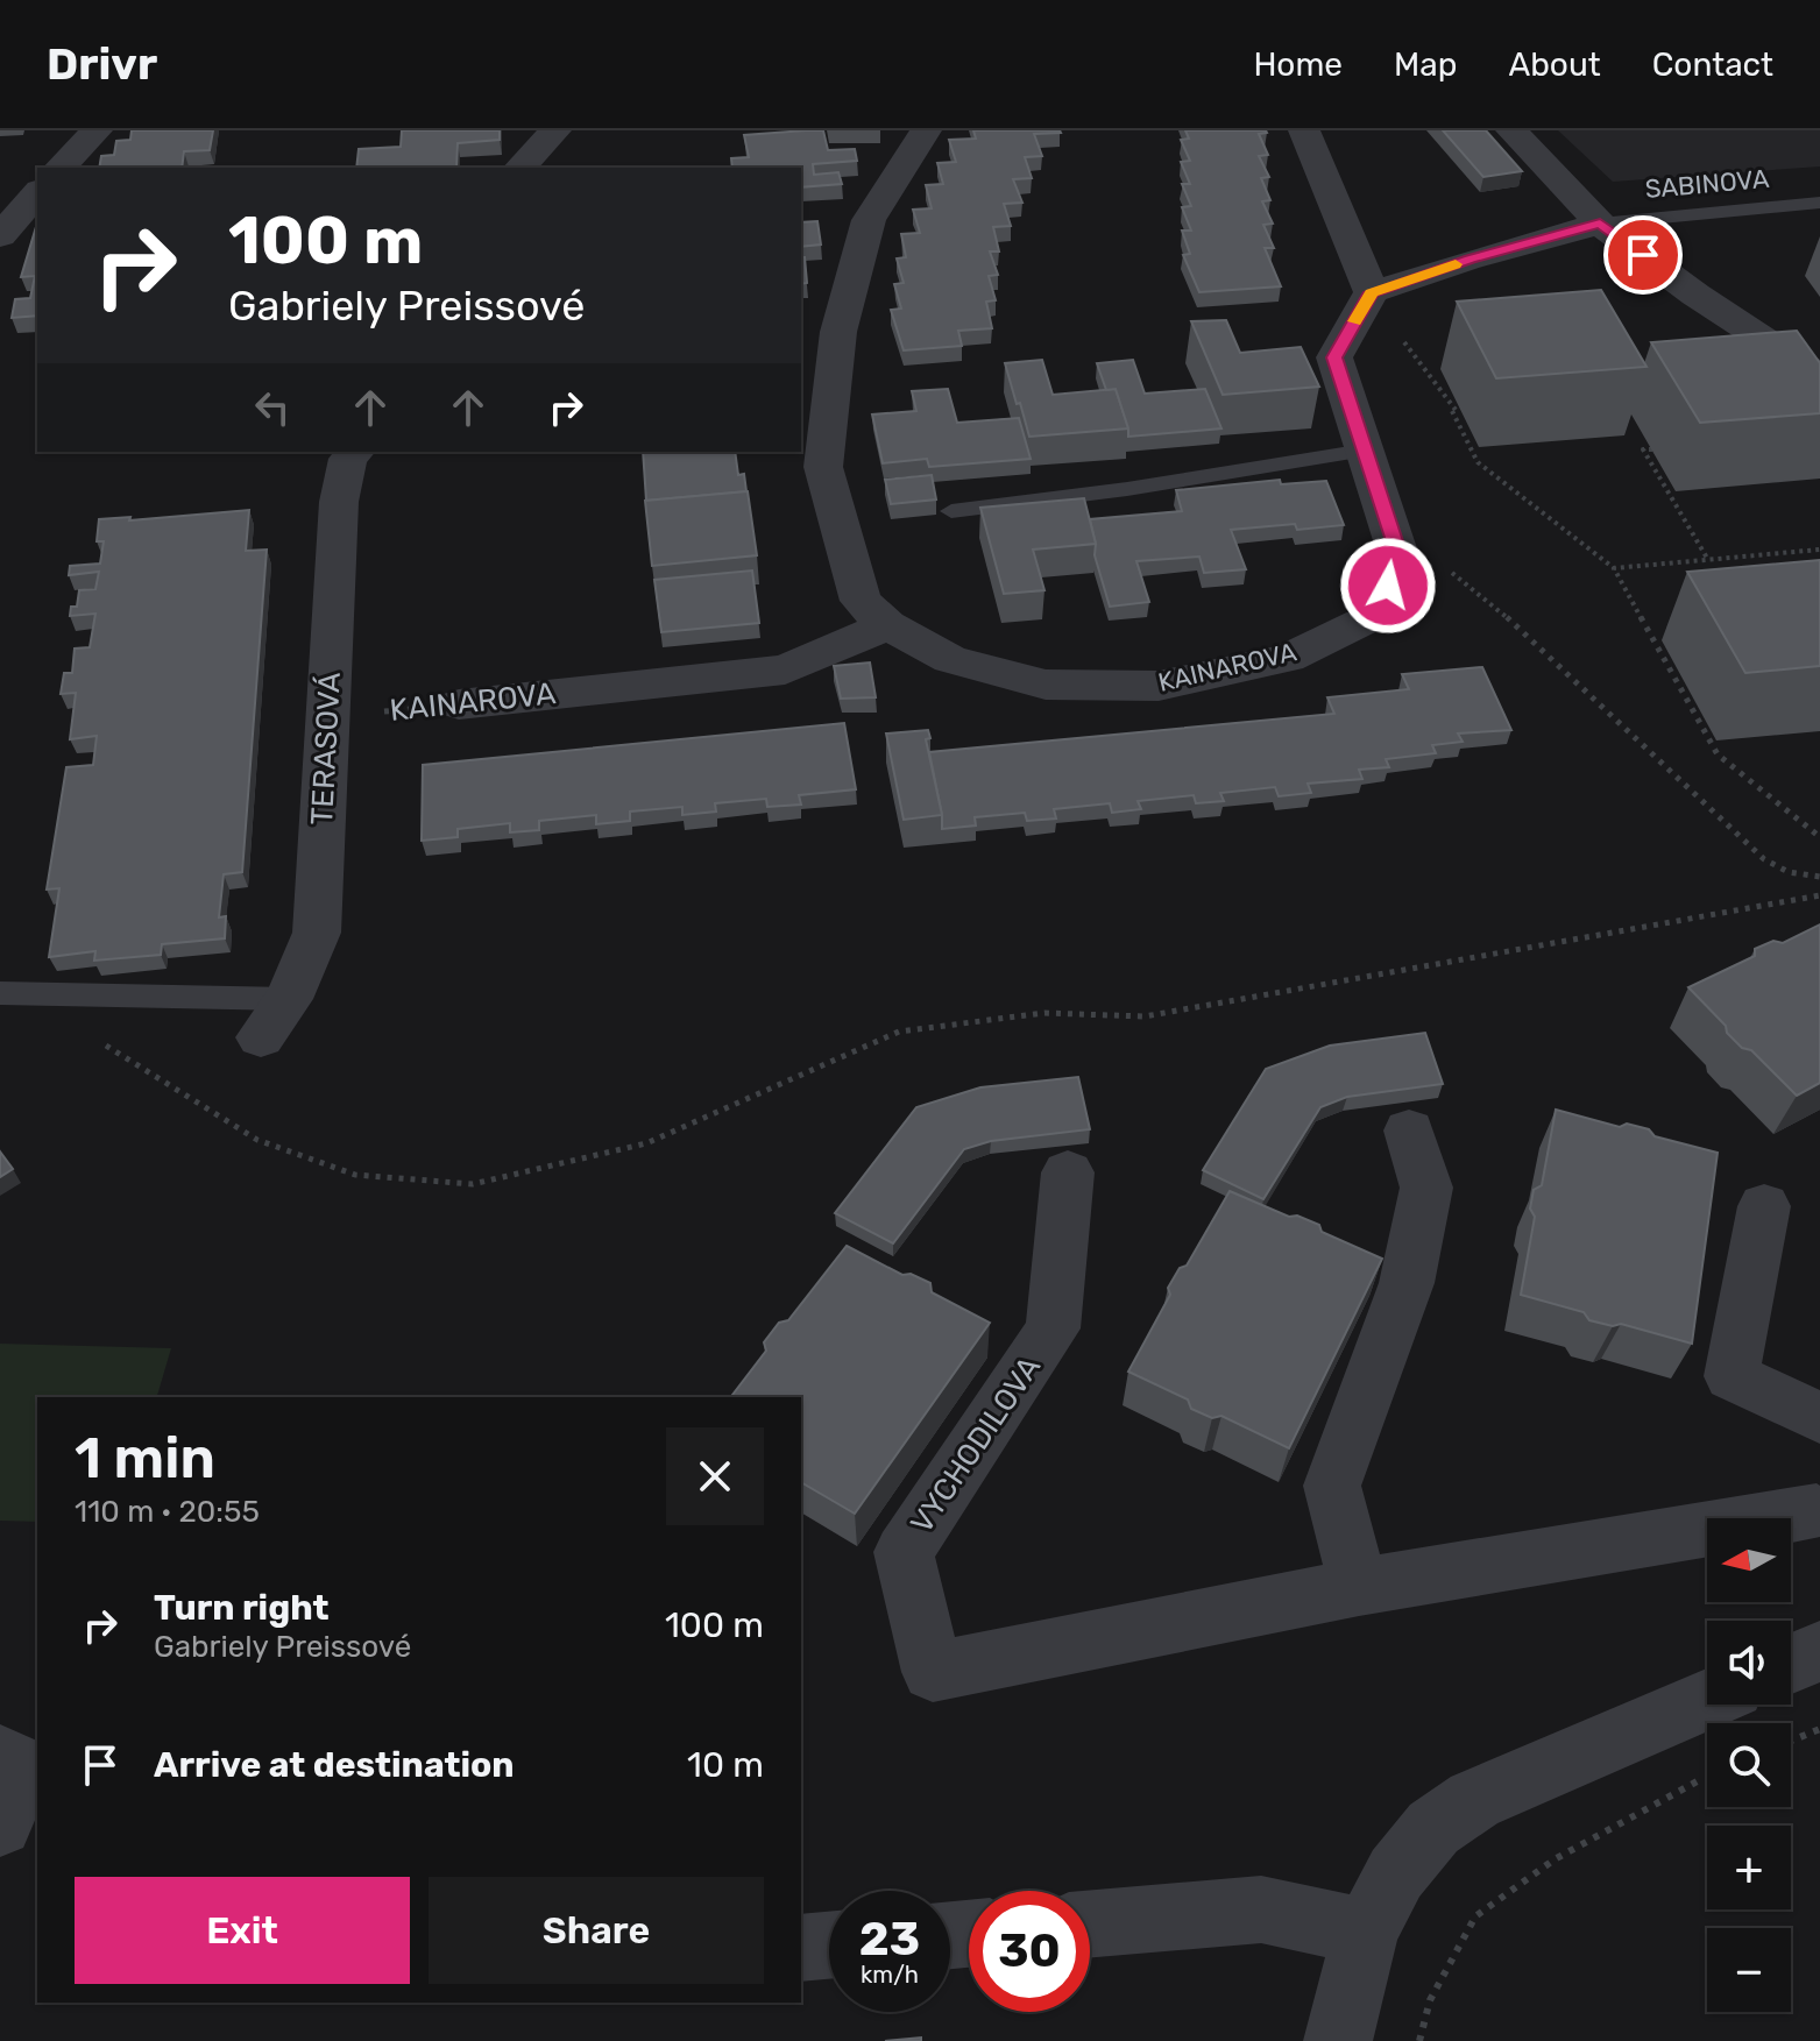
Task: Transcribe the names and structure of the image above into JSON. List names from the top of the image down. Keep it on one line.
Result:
{"streets":{"street":["KAINAROVA","TERASOVÁ","VYCHODILOVA"],"lane":["SABINOVA"]},"crossings":[["KAINAROVA","TERASOVÁ"]],"north":"left","page":{"header":"Drivr","nav":["Home","Map","About","Contact"],"turn":["100 m","Gabriely Preissové"],"heading":["1 min","110 m · 20:55"],"map_buttons":["+","−"],"list":[{"name":"Turn right","note":"Gabriely Preissové","value":"100 m"},{"name":"Arrive at destination","value":"10 m"}],"buttons":["Exit","Share"],"speed":"23 km/h","limit":"30"}}
